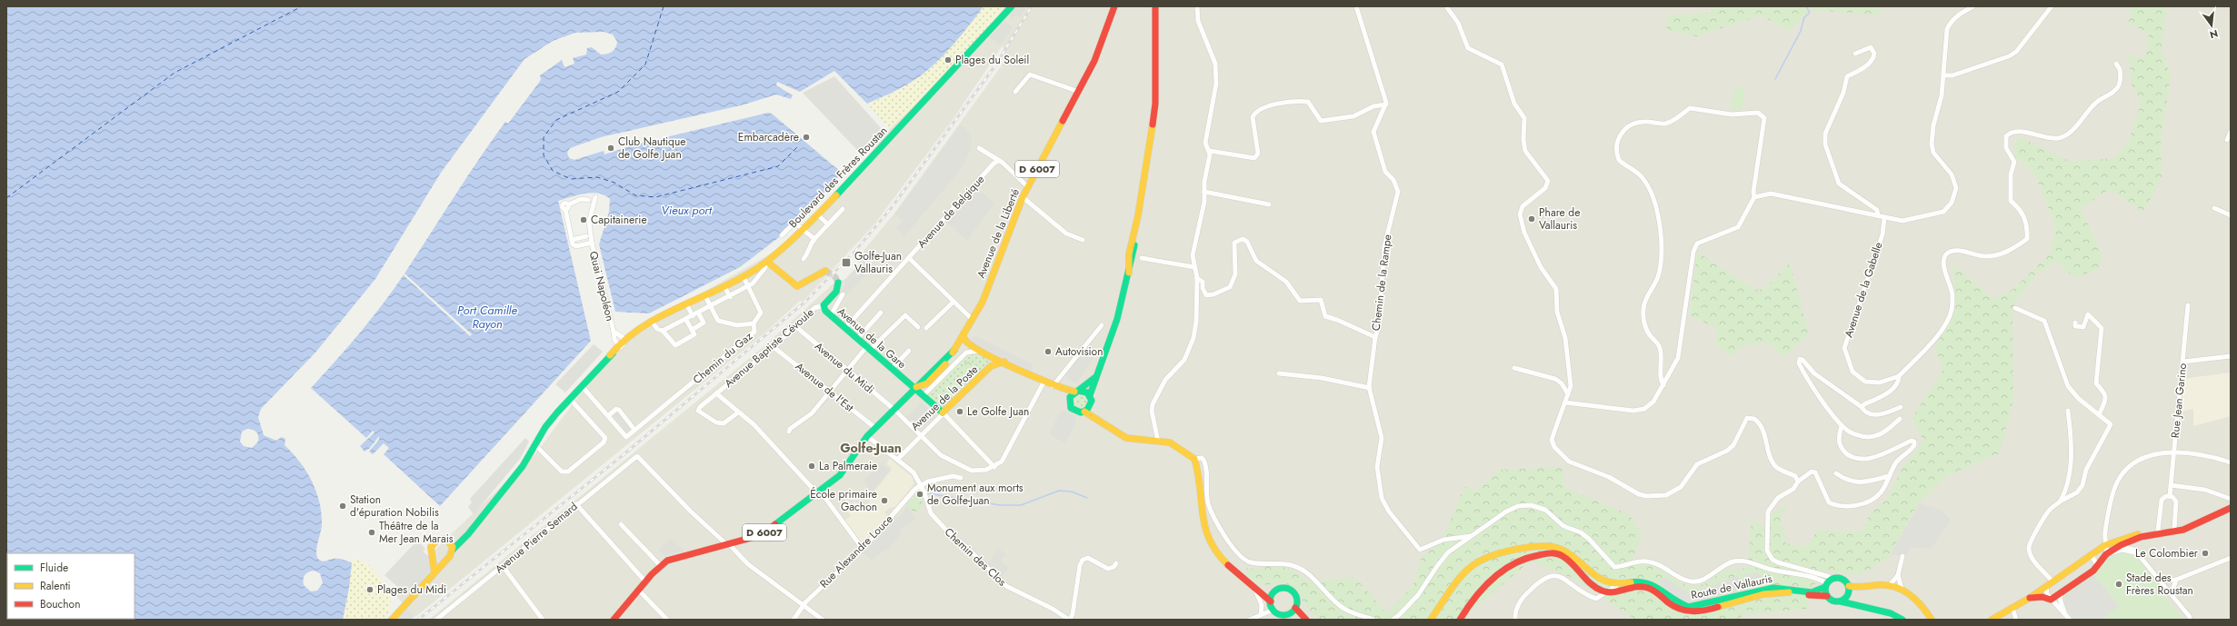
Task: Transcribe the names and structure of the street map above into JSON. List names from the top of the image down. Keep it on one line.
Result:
{"streets":{"main road":["D 6007","Boulevard des Frères Roustan","Avenue de la Liberté","Avenue de la Gare","Avenue de la Poste","Route de Vallauris"],"street":["Avenue de Belgique","Chemin de la Rampe","Quai Napoléon","Avenue de la Gabelle","Avenue Baptiste Cévoule","Chemin du Gaz","Avenue du Midi","Avenue de l'Est","Rue Jean Garino","Avenue Pierre Semard","Rue Alexandre Louce","Chemin des Clos"]},"crossings":[["Boulevard des Frères Roustan","Quai Napoléon"],["Boulevard des Frères Roustan","Chemin du Gaz"],["Avenue de Belgique","Avenue de la Gare"],["Avenue de la Liberté","Avenue de la Gare"],["Avenue de la Liberté","Avenue du Midi"],["Avenue de la Liberté","Avenue de l'Est"],["Avenue de la Liberté","Avenue Pierre Semard"],["Avenue de la Liberté","Chemin des Clos"],["Avenue de la Gare","Avenue Baptiste Cévoule"],["Avenue de la Gare","Avenue de la Poste"],["Avenue Baptiste Cévoule","Avenue du Midi"],["Avenue Baptiste Cévoule","Avenue de l'Est"],["Avenue du Midi","Avenue de la Poste"],["Avenue de la Poste","Chemin des Clos"],["Rue Alexandre Louce","Chemin des Clos"]],"districts":["Golfe-Juan"],"water":["Vieux port","Port Camille Rayon"],"places":{"other":["Plages du Soleil","Embarcadère","Club Nautique de Golfe Juan","Phare de Vallauris","Capitainerie","Autovision","Le Golfe Juan","La Palmeraie","Monument aux morts de Golfe-Juan","École primaire Gachon","Station d'épuration Nobilis","Théâtre de la Mer Jean Marais","Le Colombier","Stade des Frères Roustan","Plages du Midi"],"transit":["Golfe-Juan Vallauris"]},"legend":["Fluide","Ralenti","Bouchon"],"north":"bottom"}
